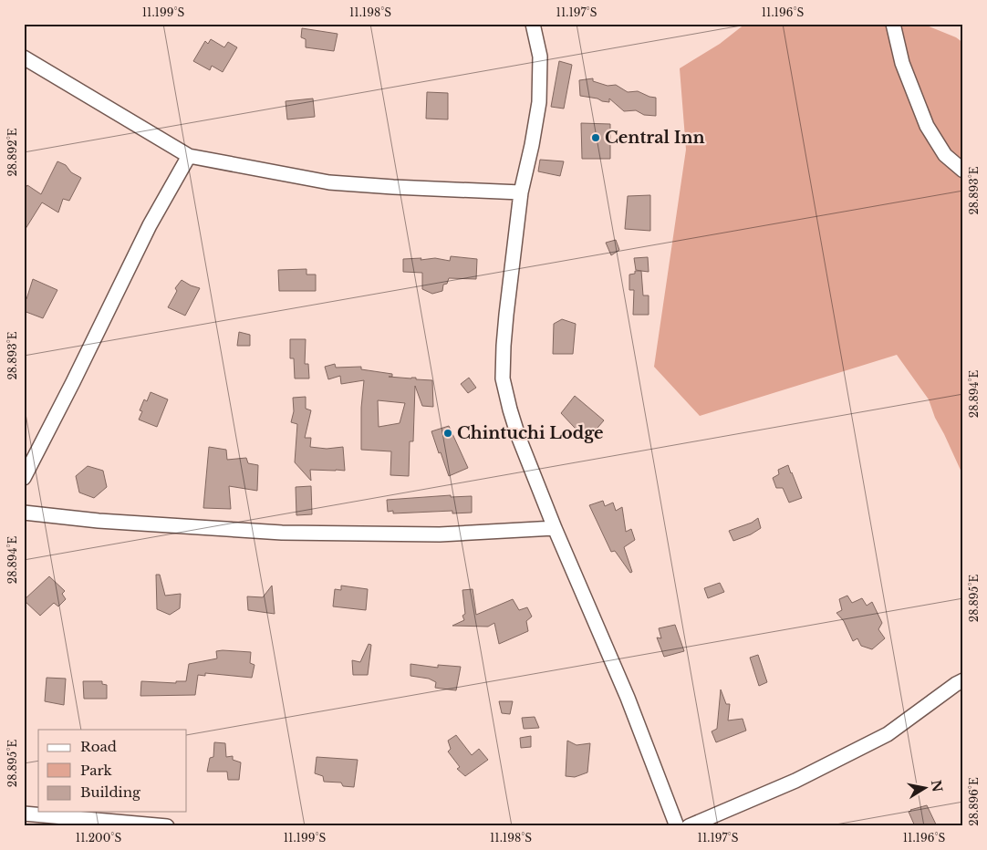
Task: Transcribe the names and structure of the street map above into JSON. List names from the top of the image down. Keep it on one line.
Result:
{"places":["Central Inn","Chintuchi Lodge"],"legend":["Road","Park","Building"],"north":"right","coordinates":["11.199°S","11.198°S","11.197°S","11.196°S","28.892°E","28.893°E","28.894°E","28.895°E","28.896°E","11.200°S"]}
